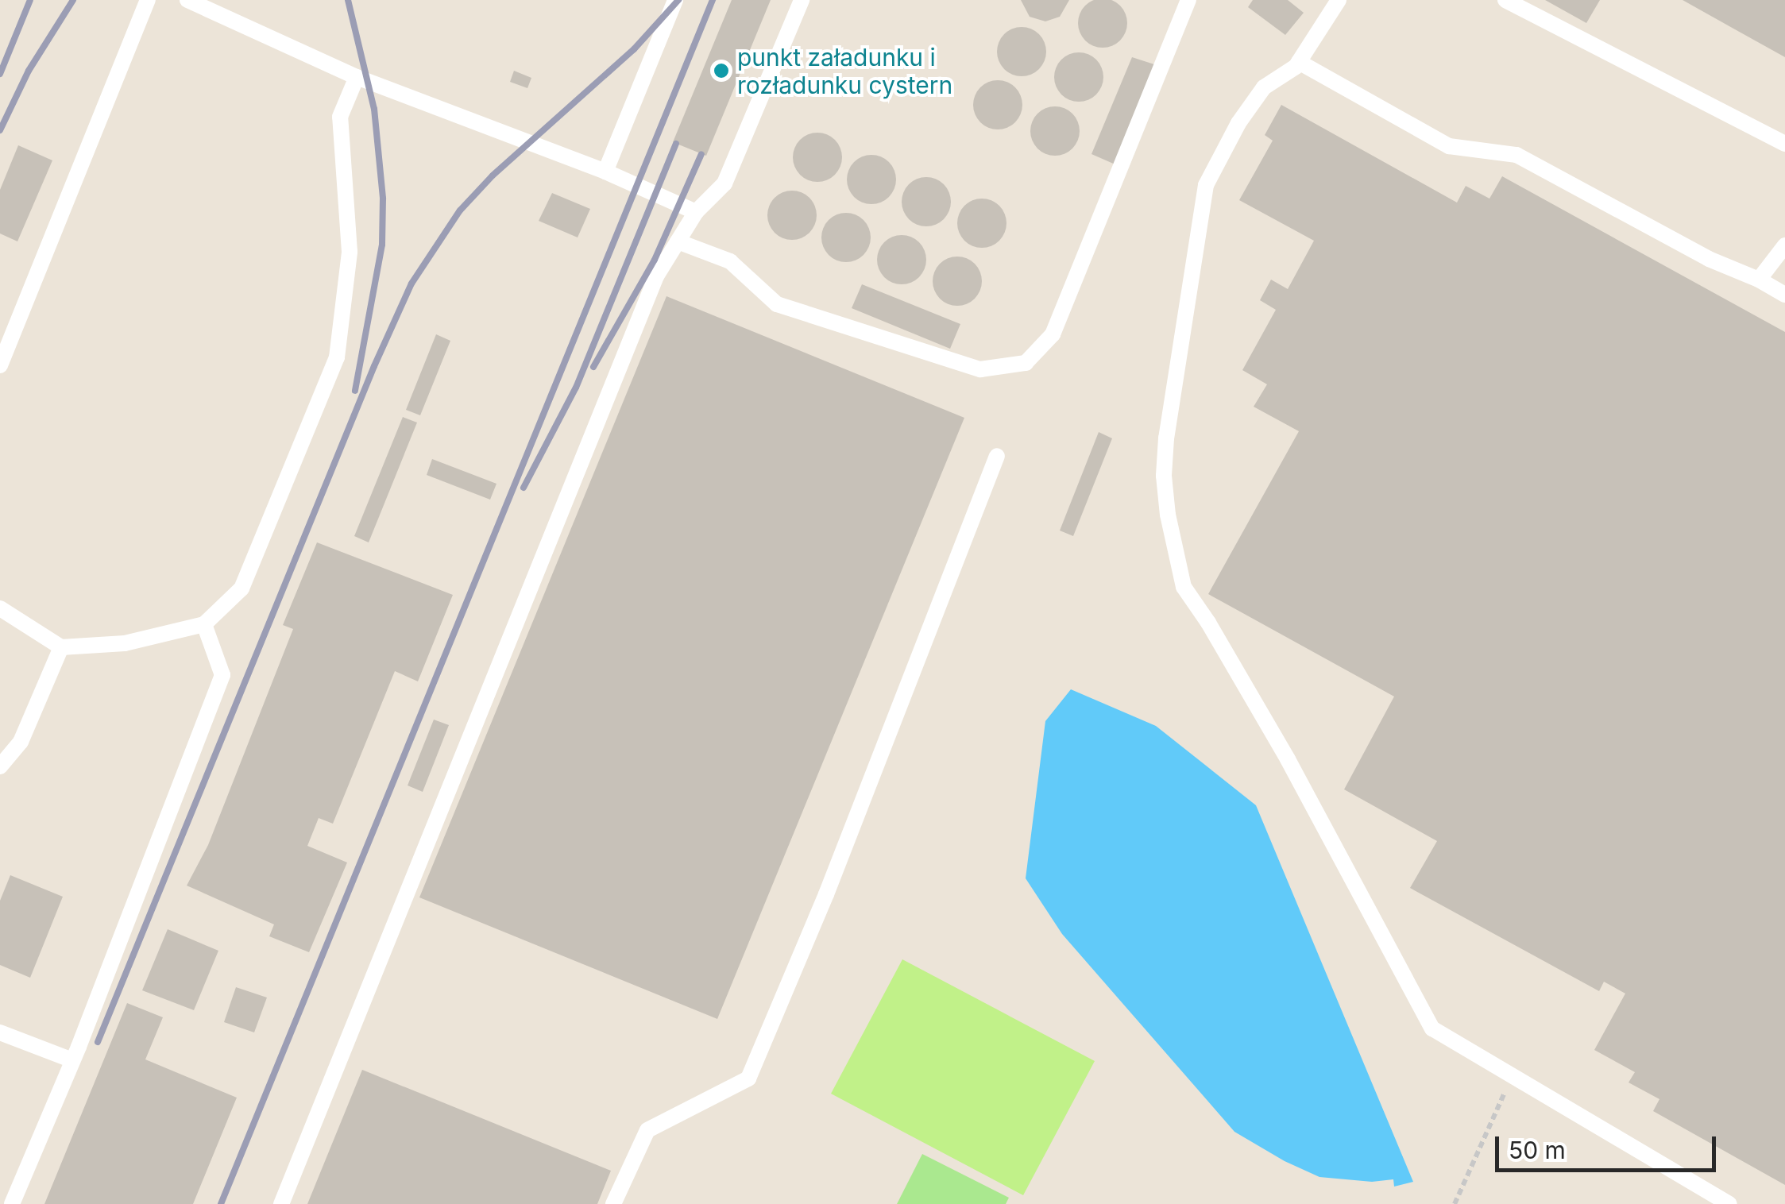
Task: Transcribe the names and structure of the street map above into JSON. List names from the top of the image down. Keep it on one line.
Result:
{"places":["punkt załadunku i rozładunku cystern"],"scale_bar":"50 m"}
